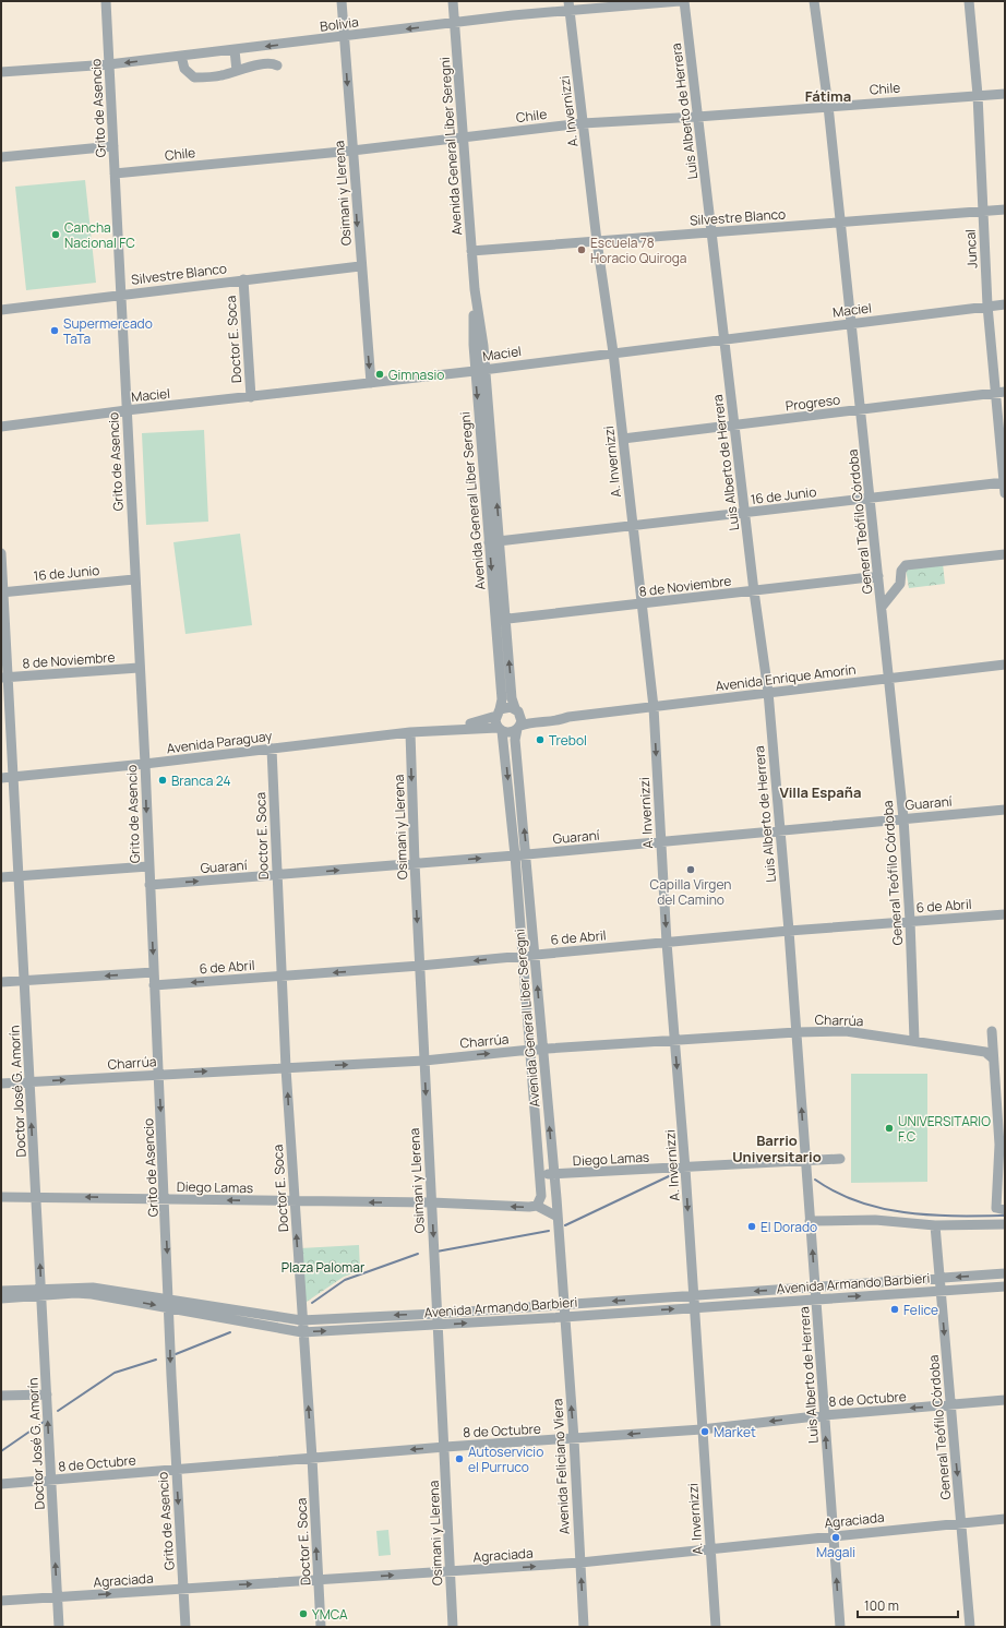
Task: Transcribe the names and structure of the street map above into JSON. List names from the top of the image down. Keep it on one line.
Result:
{"streets":{"street":["Bolivia","Chile","Grito de Asencio","A. Invernizzi","Luis Alberto de Herrera","Avenida General Líber Seregni","Osimani y Llerena","Silvestre Blanco","Juncal","Maciel","Doctor E. Soca","Progreso","16 de Junio","General Teófilo Córdoba","8 de Noviembre","Avenida Enrique Amorín","Avenida Paraguay","Guaraní","6 de Abril","Charrúa","Doctor José G. Amorín","Diego Lamas","Avenida Armando Barbieri","8 de Octubre","Avenida Feliciano Viera","Agraciada"]},"crossings":[["Bolivia","Grito de Asencio"],["Bolivia","A. Invernizzi"],["Bolivia","Avenida General Líber Seregni"],["Bolivia","Osimani y Llerena"],["Chile","Grito de Asencio"],["Chile","A. Invernizzi"],["Chile","Luis Alberto de Herrera"],["Chile","Avenida General Líber Seregni"],["Chile","Osimani y Llerena"],["Chile","Juncal"],["Chile","General Teófilo Córdoba"],["Grito de Asencio","Silvestre Blanco"],["Grito de Asencio","Maciel"],["Grito de Asencio","16 de Junio"],["Grito de Asencio","8 de Noviembre"],["Grito de Asencio","Avenida Paraguay"],["Grito de Asencio","Guaraní"],["Grito de Asencio","6 de Abril"],["Grito de Asencio","Charrúa"],["Grito de Asencio","Diego Lamas"],["Grito de Asencio","Avenida Armando Barbieri"],["Grito de Asencio","8 de Octubre"],["Grito de Asencio","Agraciada"],["A. Invernizzi","Silvestre Blanco"],["A. Invernizzi","Maciel"],["A. Invernizzi","Progreso"],["A. Invernizzi","16 de Junio"],["A. Invernizzi","8 de Noviembre"],["A. Invernizzi","Avenida Enrique Amorín"],["A. Invernizzi","Guaraní"],["A. Invernizzi","6 de Abril"],["A. Invernizzi","Charrúa"],["A. Invernizzi","Diego Lamas"],["A. Invernizzi","Avenida Armando Barbieri"],["A. Invernizzi","8 de Octubre"],["A. Invernizzi","Agraciada"],["Luis Alberto de Herrera","Silvestre Blanco"],["Luis Alberto de Herrera","Maciel"],["Luis Alberto de Herrera","Progreso"],["Luis Alberto de Herrera","16 de Junio"],["Luis Alberto de Herrera","8 de Noviembre"],["Luis Alberto de Herrera","Avenida Enrique Amorín"],["Luis Alberto de Herrera","Guaraní"],["Luis Alberto de Herrera","6 de Abril"],["Luis Alberto de Herrera","Charrúa"],["Luis Alberto de Herrera","Diego Lamas"],["Luis Alberto de Herrera","Avenida Armando Barbieri"],["Luis Alberto de Herrera","8 de Octubre"],["Luis Alberto de Herrera","Agraciada"],["Avenida General Líber Seregni","Silvestre Blanco"],["Avenida General Líber Seregni","Maciel"],["Avenida General Líber Seregni","16 de Junio"],["Avenida General Líber Seregni","8 de Noviembre"],["Avenida General Líber Seregni","Avenida Enrique Amorín"],["Avenida General Líber Seregni","Avenida Paraguay"],["Avenida General Líber Seregni","Guaraní"],["Avenida General Líber Seregni","6 de Abril"],["Avenida General Líber Seregni","Charrúa"],["Avenida General Líber Seregni","Diego Lamas"],["Avenida General Líber Seregni","Avenida Armando Barbieri"],["Avenida General Líber Seregni","Avenida Feliciano Viera"],["Osimani y Llerena","Silvestre Blanco"],["Osimani y Llerena","Maciel"],["Osimani y Llerena","Avenida Paraguay"],["Osimani y Llerena","Guaraní"],["Osimani y Llerena","6 de Abril"],["Osimani y Llerena","Charrúa"],["Osimani y Llerena","Diego Lamas"],["Osimani y Llerena","Avenida Armando Barbieri"],["Osimani y Llerena","8 de Octubre"],["Osimani y Llerena","Agraciada"],["Silvestre Blanco","Juncal"],["Silvestre Blanco","Doctor E. Soca"],["Silvestre Blanco","General Teófilo Córdoba"],["Juncal","Maciel"],["Juncal","Progreso"],["Juncal","16 de Junio"],["Maciel","Doctor E. Soca"],["Maciel","General Teófilo Córdoba"],["Doctor E. Soca","Avenida Paraguay"],["Doctor E. Soca","Guaraní"],["Doctor E. Soca","6 de Abril"],["Doctor E. Soca","Charrúa"],["Doctor E. Soca","Diego Lamas"],["Doctor E. Soca","Avenida Armando Barbieri"],["Doctor E. Soca","8 de Octubre"],["Doctor E. Soca","Agraciada"],["Progreso","General Teófilo Córdoba"],["16 de Junio","General Teófilo Córdoba"],["16 de Junio","Doctor José G. Amorín"],["General Teófilo Córdoba","8 de Noviembre"],["General Teófilo Córdoba","Avenida Enrique Amorín"],["General Teófilo Córdoba","Guaraní"],["General Teófilo Córdoba","6 de Abril"],["General Teófilo Córdoba","Charrúa"],["General Teófilo Córdoba","Avenida Armando Barbieri"],["General Teófilo Córdoba","8 de Octubre"],["General Teófilo Córdoba","Agraciada"],["8 de Noviembre","Doctor José G. Amorín"],["Avenida Enrique Amorín","Avenida Paraguay"],["Avenida Paraguay","Doctor José G. Amorín"],["Charrúa","Doctor José G. Amorín"],["Doctor José G. Amorín","Diego Lamas"],["Doctor José G. Amorín","Avenida Armando Barbieri"],["Doctor José G. Amorín","8 de Octubre"],["Doctor José G. Amorín","Agraciada"],["Avenida Armando Barbieri","Avenida Feliciano Viera"],["8 de Octubre","Avenida Feliciano Viera"],["Avenida Feliciano Viera","Agraciada"]],"one_way":["Bolivia","Grito de Asencio","Osimani y Llerena","Doctor E. Soca","Guaraní","6 de Abril","Charrúa","Doctor José G. Amorín","Diego Lamas","8 de Octubre","Avenida Feliciano Viera","Agraciada"],"districts":["Fátima","Villa España","Barrio Universitario"],"parks":["Plaza Palomar"],"places":["Cancha Nacional FC","Escuela 78 Horacio Quiroga","Supermercado TaTa","Gimnasio","Trebol","Branca 24","Capilla Virgen del Camino","UNIVERSITARIO F.C","El Dorado","Felice","Market","Autoservicio el Purruco","Magali","YMCA"],"scale_bar":"100 m"}
